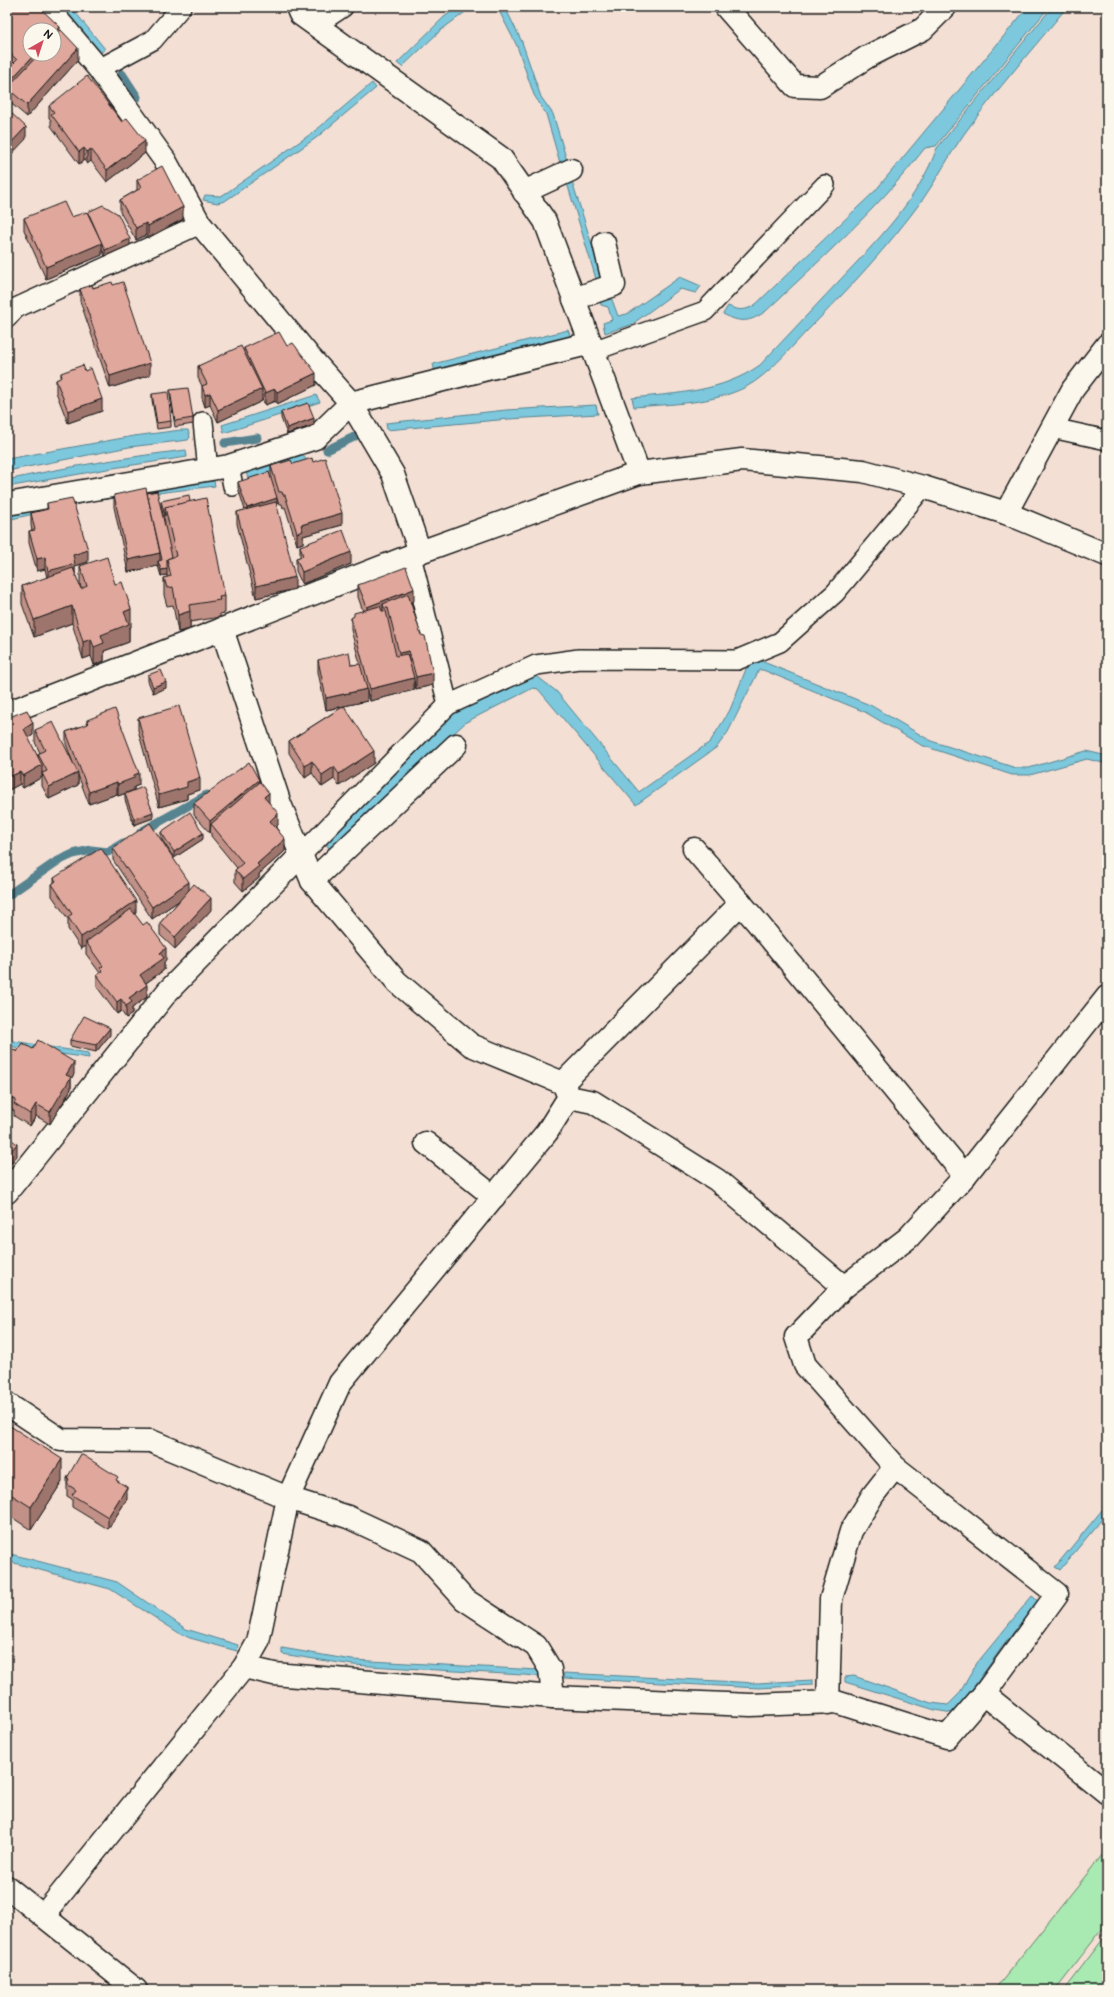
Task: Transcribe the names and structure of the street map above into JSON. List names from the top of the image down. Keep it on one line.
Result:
{"north":"top right"}
